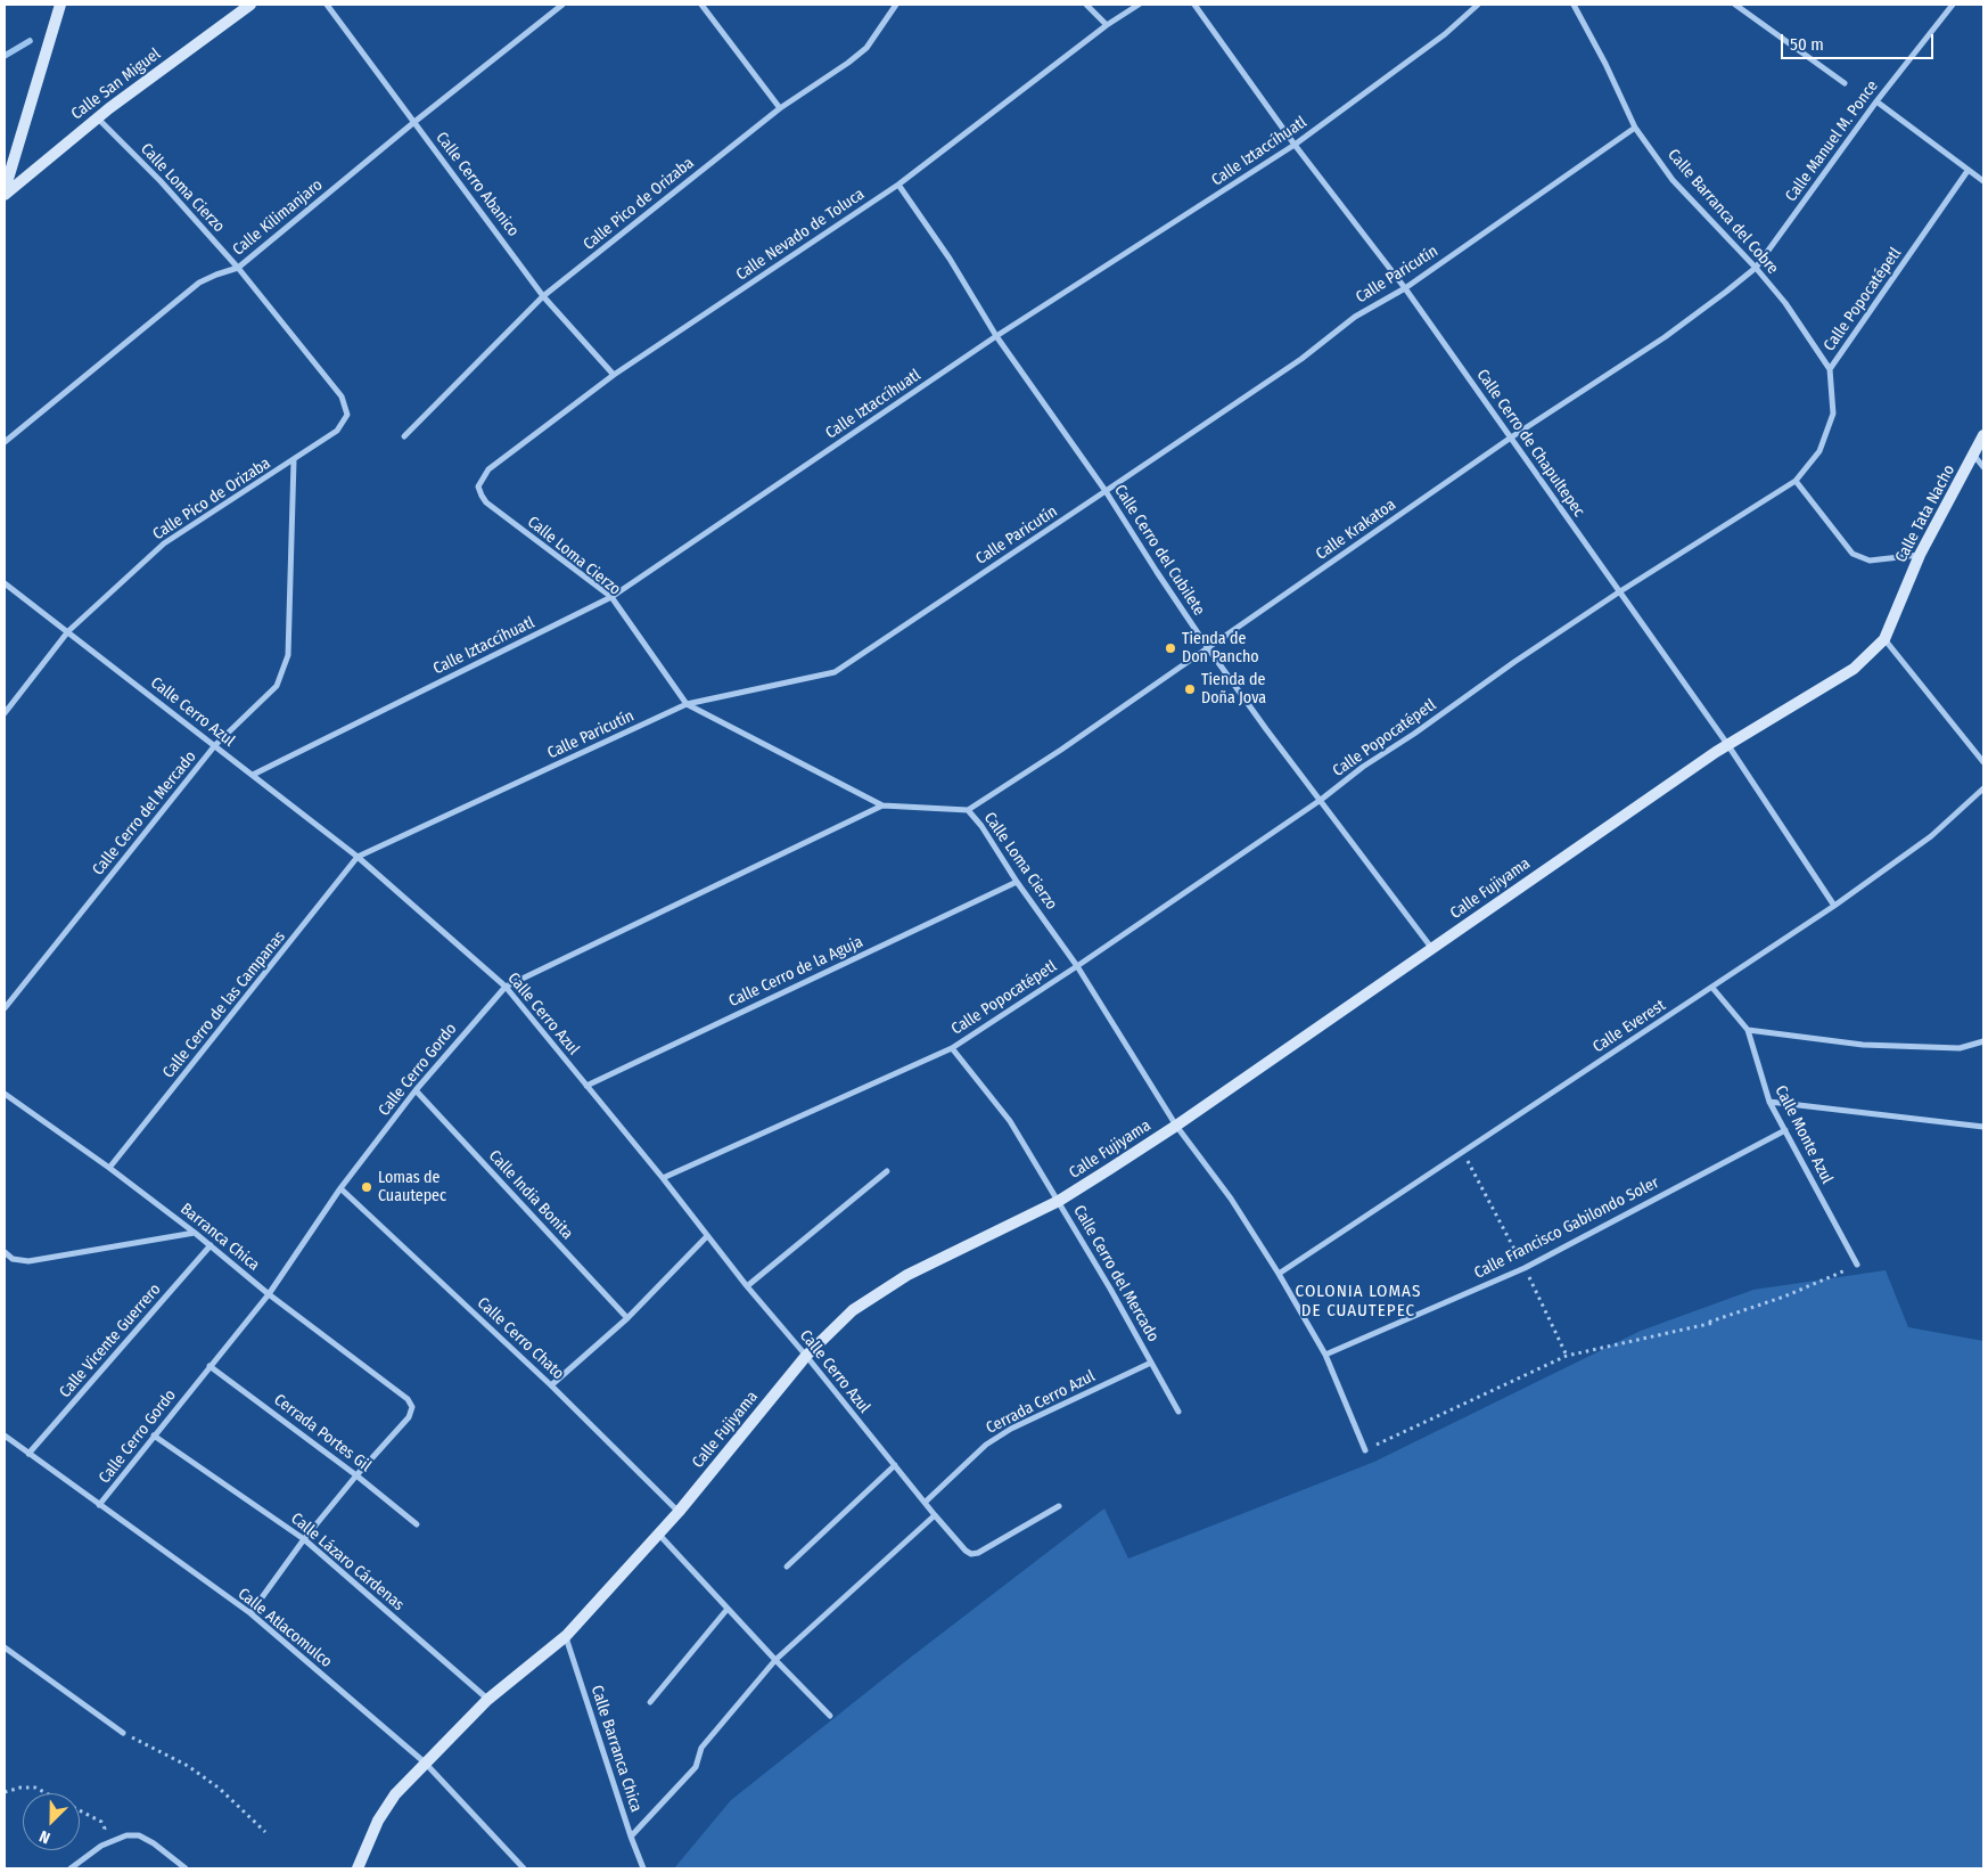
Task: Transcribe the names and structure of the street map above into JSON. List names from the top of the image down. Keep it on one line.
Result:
{"streets":{"street":["Calle San Miguel","Calle Manuel M. Ponce","Calle Iztaccíhuatl","Calle Cerro Abanico","Calle Loma Cierzo","Calle Pico de Orizaba","Calle Barranca del Cobre","Calle Kilimanjaro","Calle Nevado de Toluca","Calle Paricutín","Calle Popocatépetl","Calle Cerro de Chapultepec","Calle Tata Nacho","Calle Krakatoa","Calle Cerro del Cubilete","Calle Cerro Azul","Calle Cerro del Mercado","Calle Fujiyama","Calle Cerro de la Aguja","Calle Cerro de las Campanas","Calle Everest","Calle Cerro Gordo","Calle Monte Azul","Calle India Bonita","Calle Francisco Gabilondo Soler","Barranca Chica","Calle Cerro Chato","Calle Vicente Guerrero","Cerrada Cerro Azul","Cerrada Portes Gil","Calle Lázaro Cárdenas","Calle Atlacomulco","Calle Barranca Chica"]},"crossings":[["Calle San Miguel","Calle Loma Cierzo"],["Calle Manuel M. Ponce","Calle Barranca del Cobre"],["Calle Manuel M. Ponce","Calle Krakatoa"],["Calle Iztaccíhuatl","Calle Loma Cierzo"],["Calle Iztaccíhuatl","Calle Cerro de Chapultepec"],["Calle Iztaccíhuatl","Calle Cerro del Cubilete"],["Calle Iztaccíhuatl","Calle Cerro Azul"],["Calle Cerro Abanico","Calle Pico de Orizaba"],["Calle Cerro Abanico","Calle Kilimanjaro"],["Calle Cerro Abanico","Calle Nevado de Toluca"],["Calle Loma Cierzo","Calle Pico de Orizaba"],["Calle Loma Cierzo","Calle Kilimanjaro"],["Calle Loma Cierzo","Calle Nevado de Toluca"],["Calle Loma Cierzo","Calle Paricutín"],["Calle Loma Cierzo","Calle Popocatépetl"],["Calle Loma Cierzo","Calle Krakatoa"],["Calle Loma Cierzo","Calle Fujiyama"],["Calle Loma Cierzo","Calle Cerro de la Aguja"],["Calle Loma Cierzo","Calle Everest"],["Calle Loma Cierzo","Calle Cerro Gordo"],["Calle Loma Cierzo","Calle Francisco Gabilondo Soler"],["Calle Pico de Orizaba","Calle Cerro Azul"],["Calle Pico de Orizaba","Calle Cerro del Mercado"],["Calle Barranca del Cobre","Calle Paricutín"],["Calle Barranca del Cobre","Calle Popocatépetl"],["Calle Barranca del Cobre","Calle Krakatoa"],["Calle Nevado de Toluca","Calle Cerro del Cubilete"],["Calle Paricutín","Calle Cerro de Chapultepec"],["Calle Paricutín","Calle Cerro del Cubilete"],["Calle Paricutín","Calle Cerro Azul"],["Calle Paricutín","Calle Cerro de las Campanas"],["Calle Popocatépetl","Calle Cerro de Chapultepec"],["Calle Popocatépetl","Calle Cerro del Cubilete"],["Calle Popocatépetl","Calle Cerro Azul"],["Calle Popocatépetl","Calle Cerro del Mercado"],["Calle Cerro de Chapultepec","Calle Krakatoa"],["Calle Cerro de Chapultepec","Calle Fujiyama"],["Calle Cerro de Chapultepec","Calle Everest"],["Calle Tata Nacho","Calle Fujiyama"],["Calle Krakatoa","Calle Cerro del Cubilete"],["Calle Cerro del Cubilete","Calle Fujiyama"],["Calle Cerro Azul","Calle Cerro del Mercado"],["Calle Cerro Azul","Calle Fujiyama"],["Calle Cerro Azul","Calle Cerro de la Aguja"],["Calle Cerro Azul","Calle Cerro de las Campanas"],["Calle Cerro Azul","Calle Cerro Gordo"],["Calle Cerro Azul","Cerrada Cerro Azul"],["Calle Cerro del Mercado","Calle Fujiyama"],["Calle Cerro del Mercado","Cerrada Cerro Azul"],["Calle Fujiyama","Calle Cerro Chato"],["Calle Fujiyama","Calle Lázaro Cárdenas"],["Calle Fujiyama","Calle Atlacomulco"],["Calle Fujiyama","Calle Barranca Chica"],["Calle Cerro de las Campanas","Barranca Chica"],["Calle Everest","Calle Monte Azul"],["Calle Cerro Gordo","Calle India Bonita"],["Calle Cerro Gordo","Barranca Chica"],["Calle Cerro Gordo","Calle Cerro Chato"],["Calle Cerro Gordo","Cerrada Portes Gil"],["Calle Cerro Gordo","Calle Lázaro Cárdenas"],["Calle Cerro Gordo","Calle Atlacomulco"],["Calle Monte Azul","Calle Francisco Gabilondo Soler"],["Barranca Chica","Calle Vicente Guerrero"],["Barranca Chica","Cerrada Portes Gil"],["Calle Vicente Guerrero","Calle Atlacomulco"]],"districts":["COLONIA LOMAS DE CUAUTEPEC"],"places":["Tienda de Don Pancho","Tienda de Doña Jova","Lomas de Cuautepec"],"scale_bar":"50 m","north":"bottom left"}
